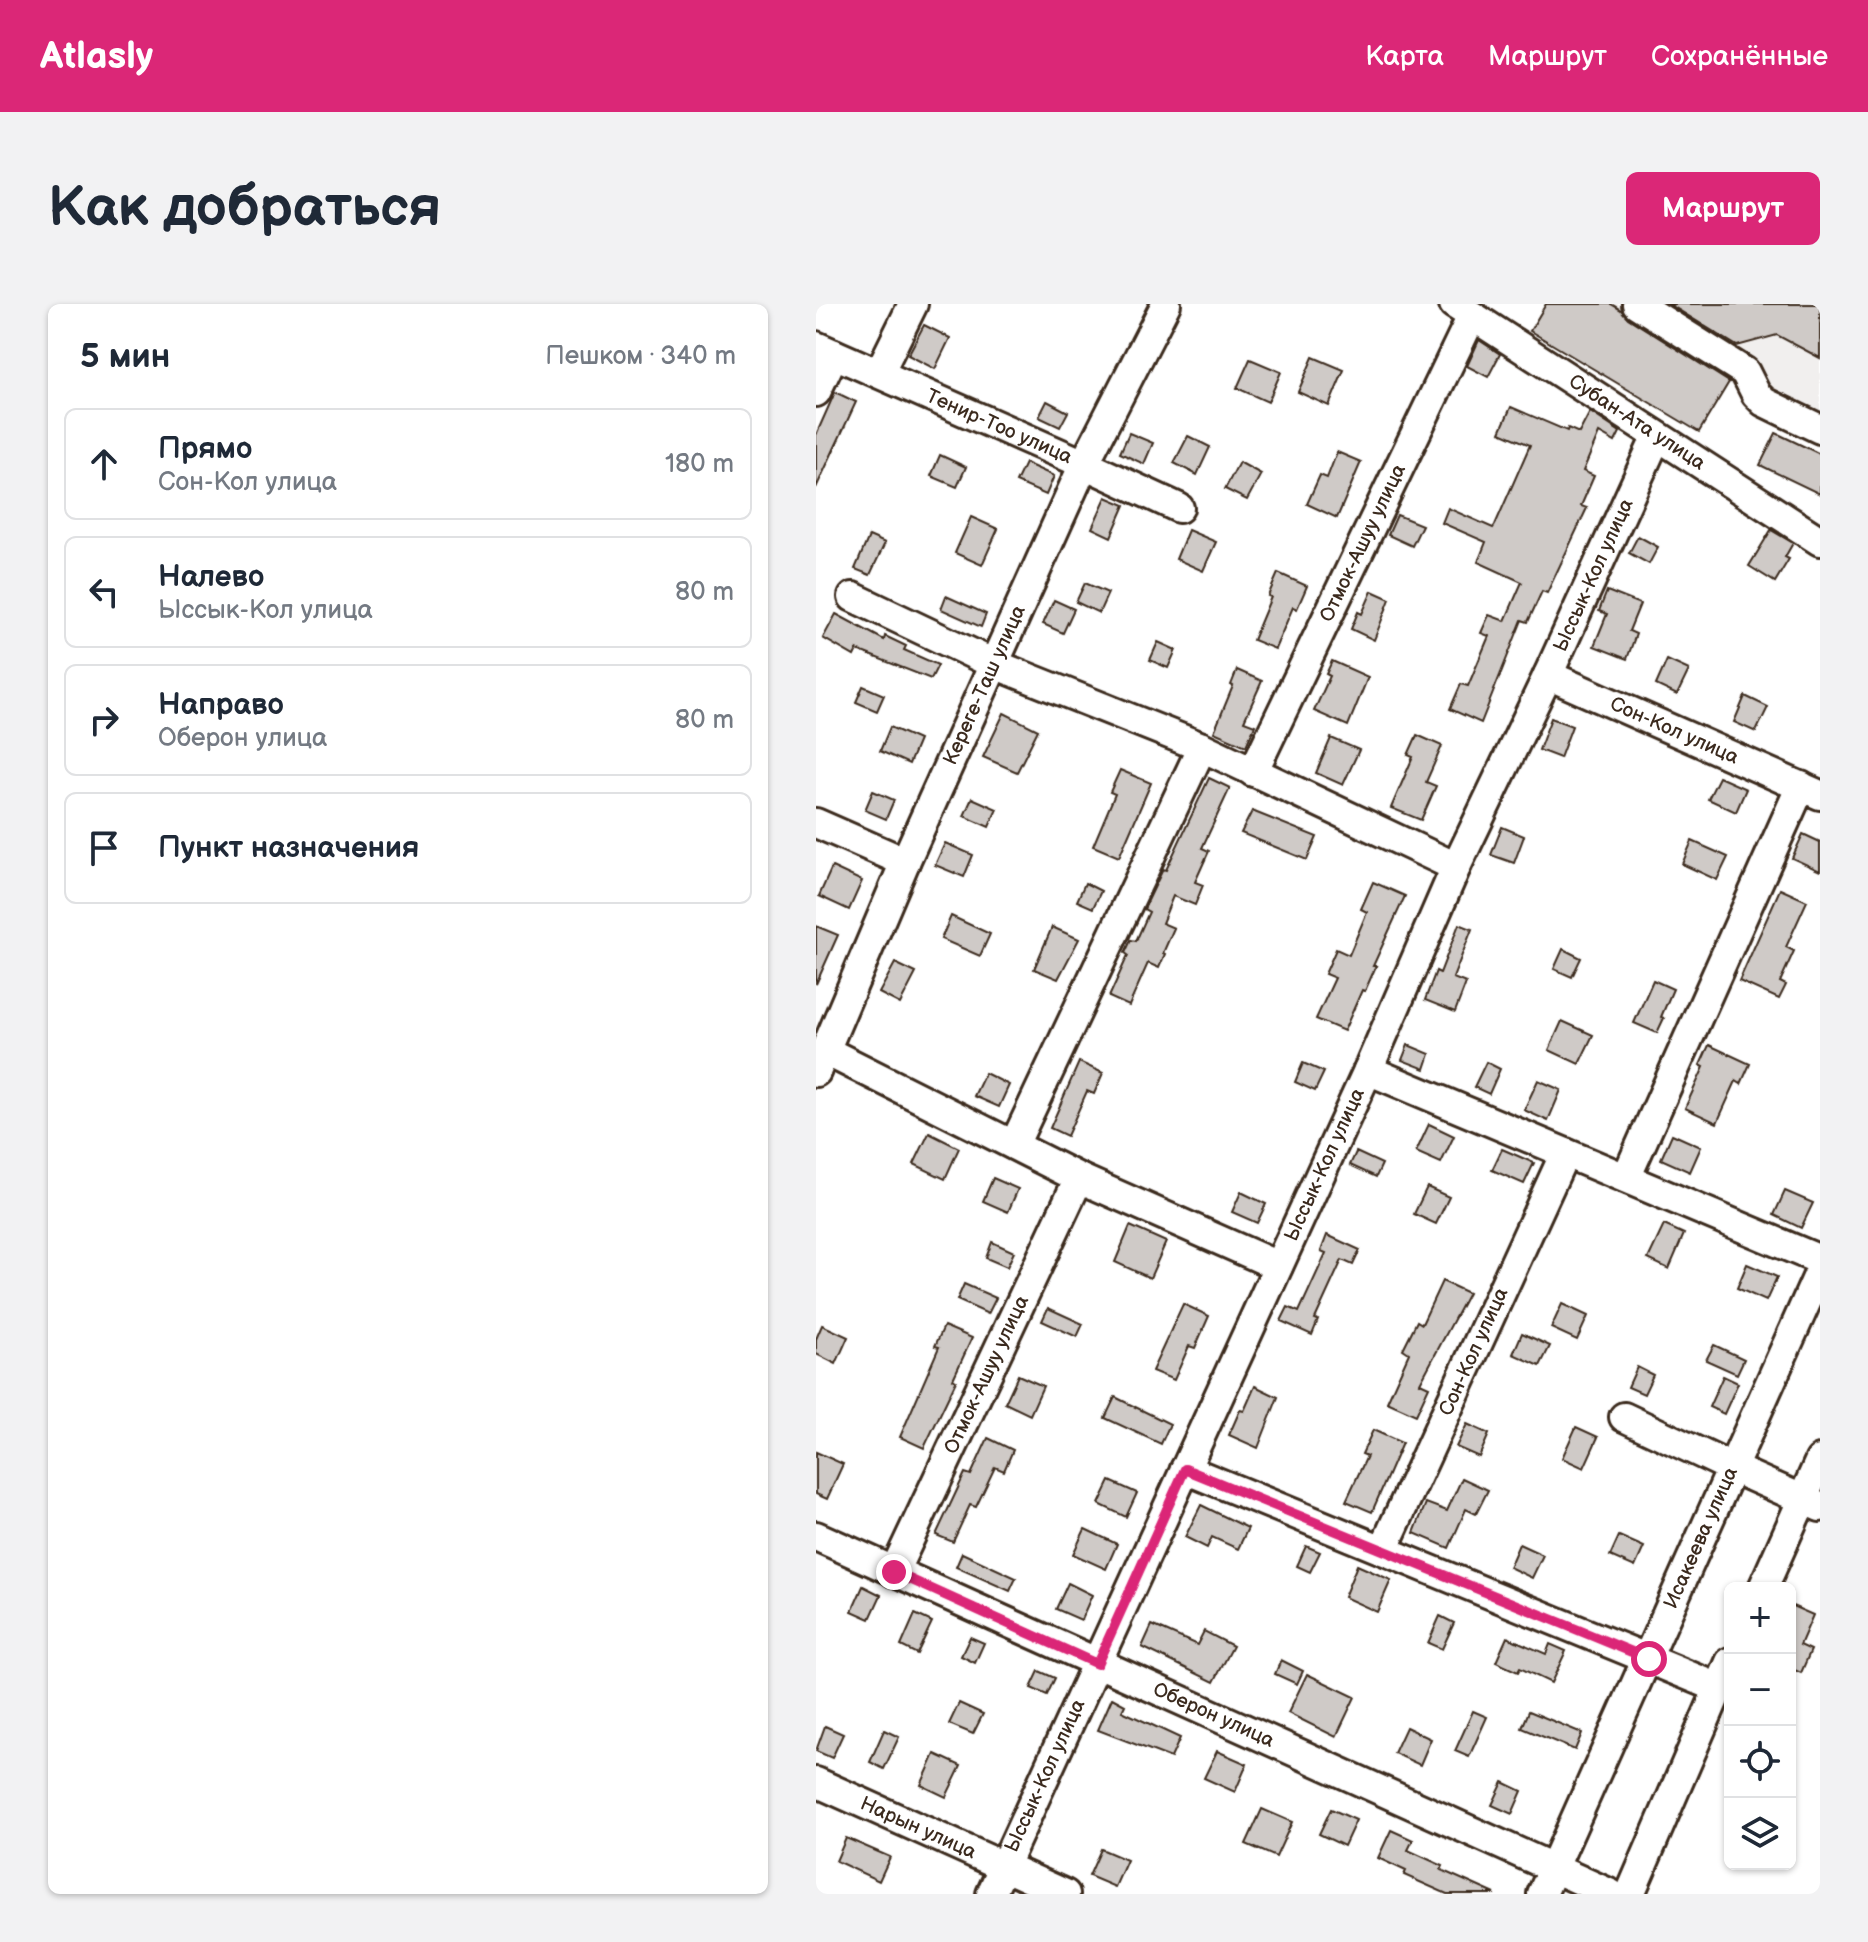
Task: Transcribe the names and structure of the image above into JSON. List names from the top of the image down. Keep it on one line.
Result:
{"streets":{"street":["Субан-Ата улица","Тенир-Тоо улица","Отмок-Ашуу улица","Ыссык-Кол улица","Кереге-Таш улица","Сон-Кол улица","Исакеева улица","Оберон улица","Нарын улица"]},"crossings":[["Субан-Ата улица","Отмок-Ашуу улица"],["Субан-Ата улица","Ыссык-Кол улица"],["Тенир-Тоо улица","Кереге-Таш улица"],["Отмок-Ашуу улица","Оберон улица"],["Ыссык-Кол улица","Сон-Кол улица"],["Ыссык-Кол улица","Оберон улица"],["Ыссык-Кол улица","Нарын улица"],["Исакеева улица","Оберон улица"]],"page":{"header":"Atlasly","nav":["Карта","Маршрут","Сохранённые"],"buttons":"Маршрут","title":"Как добраться","heading":["5 мин","Пешком · 340 m"],"list":[["Прямо","Сон-Кол улица","180 m"],["Налево","Ыссык-Кол улица","80 m"],["Направо","Оберон улица","80 m"],"Пункт назначения"],"map_buttons":["+","−"]}}
